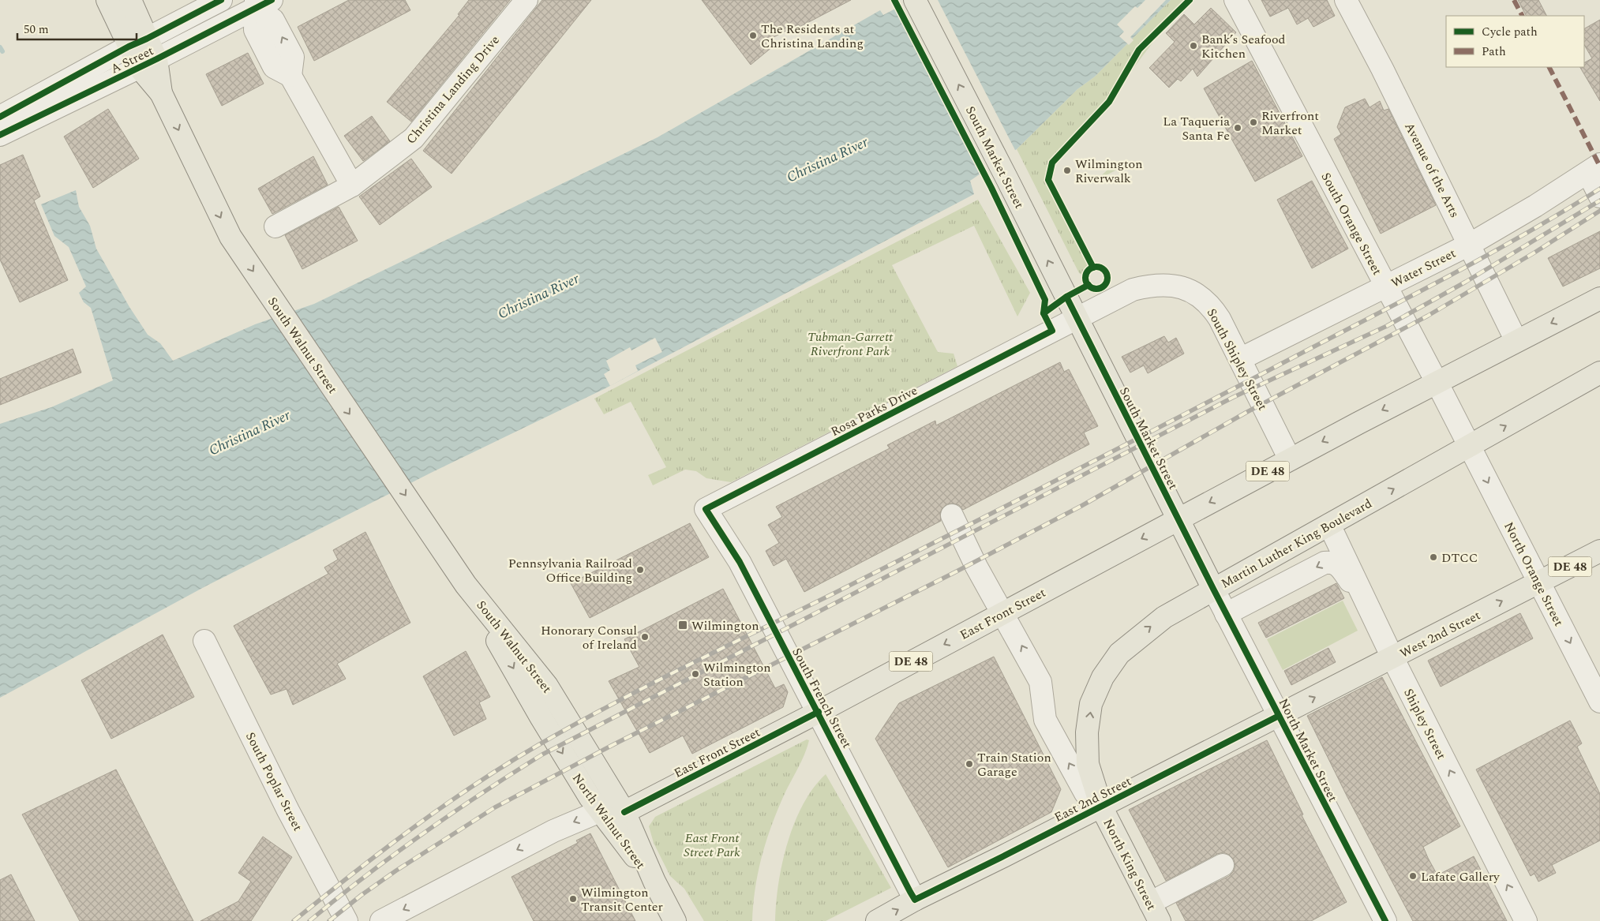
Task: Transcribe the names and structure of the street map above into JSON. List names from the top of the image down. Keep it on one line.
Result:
{"streets":{"main road":["South Market Street","South Walnut Street","DE 48","Martin Luther King Boulevard","East Front Street","West 2nd Street","East 2nd Street","North Walnut Street","North King Street"],"street":["A Street","Christina Landing Drive","Avenue of the Arts","South Orange Street","Water Street","South Shipley Street","Rosa Parks Drive","North Orange Street","South French Street","Shipley Street","North Market Street","South Poplar Street"]},"crossings":[["A Street","South Walnut Street"],["South Market Street","South Shipley Street"],["South Market Street","Rosa Parks Drive"],["South Market Street","DE 48"],["South Market Street","Martin Luther King Boulevard"],["South Market Street","East Front Street"],["South Market Street","North Market Street"],["Avenue of the Arts","Water Street"],["Avenue of the Arts","DE 48"],["South Orange Street","Water Street"],["South Orange Street","DE 48"],["South Orange Street","Martin Luther King Boulevard"],["South Orange Street","North Orange Street"],["Water Street","South Shipley Street"],["South Walnut Street","North Walnut Street"],["South Shipley Street","Rosa Parks Drive"],["South Shipley Street","DE 48"],["Rosa Parks Drive","South French Street"],["DE 48","East Front Street"],["Martin Luther King Boulevard","North Orange Street"],["Martin Luther King Boulevard","Shipley Street"],["Martin Luther King Boulevard","North Market Street"],["Martin Luther King Boulevard","East 2nd Street"],["Martin Luther King Boulevard","North King Street"],["North Orange Street","West 2nd Street"],["East Front Street","South French Street"],["East Front Street","North Walnut Street"],["East Front Street","North King Street"],["West 2nd Street","Shipley Street"],["West 2nd Street","North Market Street"],["West 2nd Street","East 2nd Street"],["South French Street","East 2nd Street"],["North Market Street","East 2nd Street"],["East 2nd Street","North King Street"]],"one_way":["South Market Street","South Walnut Street","North Orange Street","East Front Street","West 2nd Street","Shipley Street","North King Street"],"water":["Christina River"],"parks":["Tubman-Garrett Riverfront Park","East Front Street Park"],"places":{"other":["The Residents at Christina Landing","Bank’s Seafood Kitchen","Riverfront Market","La Taqueria Santa Fe","Wilmington Riverwalk","DTCC","Pennsylvania Railroad Office Building","Honorary Consul of Ireland","Wilmington Station","Train Station Garage","Lafate Gallery","Wilmington Transit Center"],"transit":["Wilmington"]},"legend":["Cycle path","Path"],"scale_bar":"50 m"}
